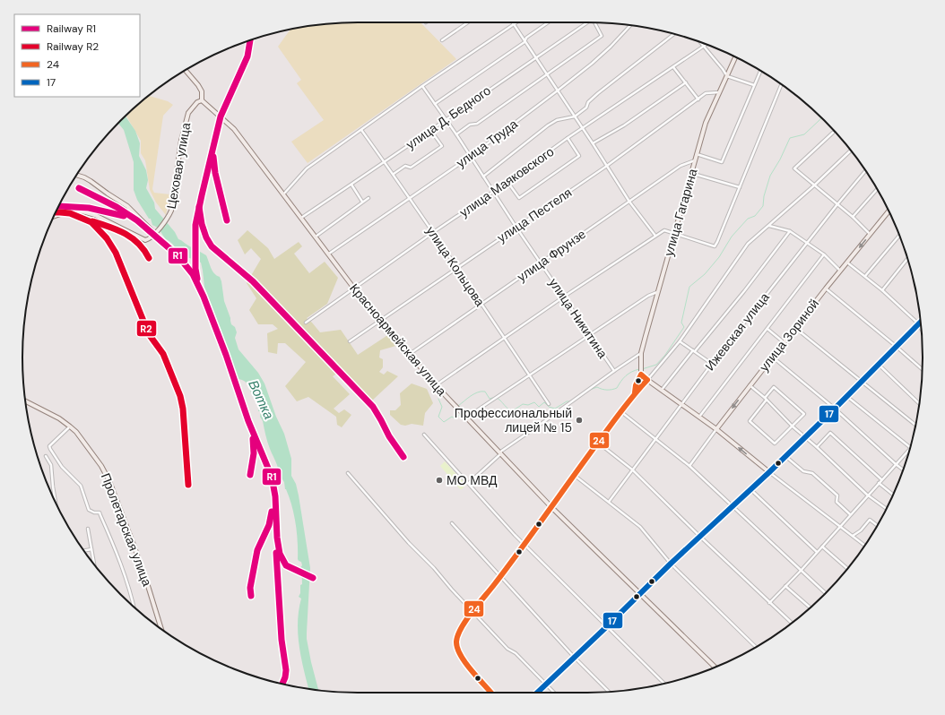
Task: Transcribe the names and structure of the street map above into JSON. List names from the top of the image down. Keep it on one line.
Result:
{"streets":{"main road":["Цеховая улица","улица Гагарина","улица Зориной","Красноармейская улица","Пролетарская улица"],"street":["улица Д. Бедного","улица Труда","улица Маяковского","улица Пестеля","улица Фрунзе","улица Кольцова","улица Никитина","Ижевская улица"]},"crossings":[["улица Д. Бедного","улица Кольцова"],["улица Д. Бедного","улица Никитина"],["улица Д. Бедного","Красноармейская улица"],["улица Труда","улица Кольцова"],["улица Труда","улица Никитина"],["улица Труда","Красноармейская улица"],["Цеховая улица","Красноармейская улица"],["улица Маяковского","улица Кольцова"],["улица Маяковского","улица Никитина"],["улица Маяковского","Красноармейская улица"],["улица Гагарина","улица Пестеля"],["улица Гагарина","улица Фрунзе"],["улица Пестеля","улица Кольцова"],["улица Пестеля","улица Никитина"],["улица Пестеля","Красноармейская улица"],["улица Фрунзе","улица Кольцова"],["улица Фрунзе","улица Никитина"],["улица Фрунзе","Красноармейская улица"]],"water":["Вотка"],"places":["Профессиональный лицей № 15","МО МВД"],"lines":["rail line R1","rail line R2","transit line 17","transit line 24"],"legend":["Railway R1","Railway R2","24","17"]}
